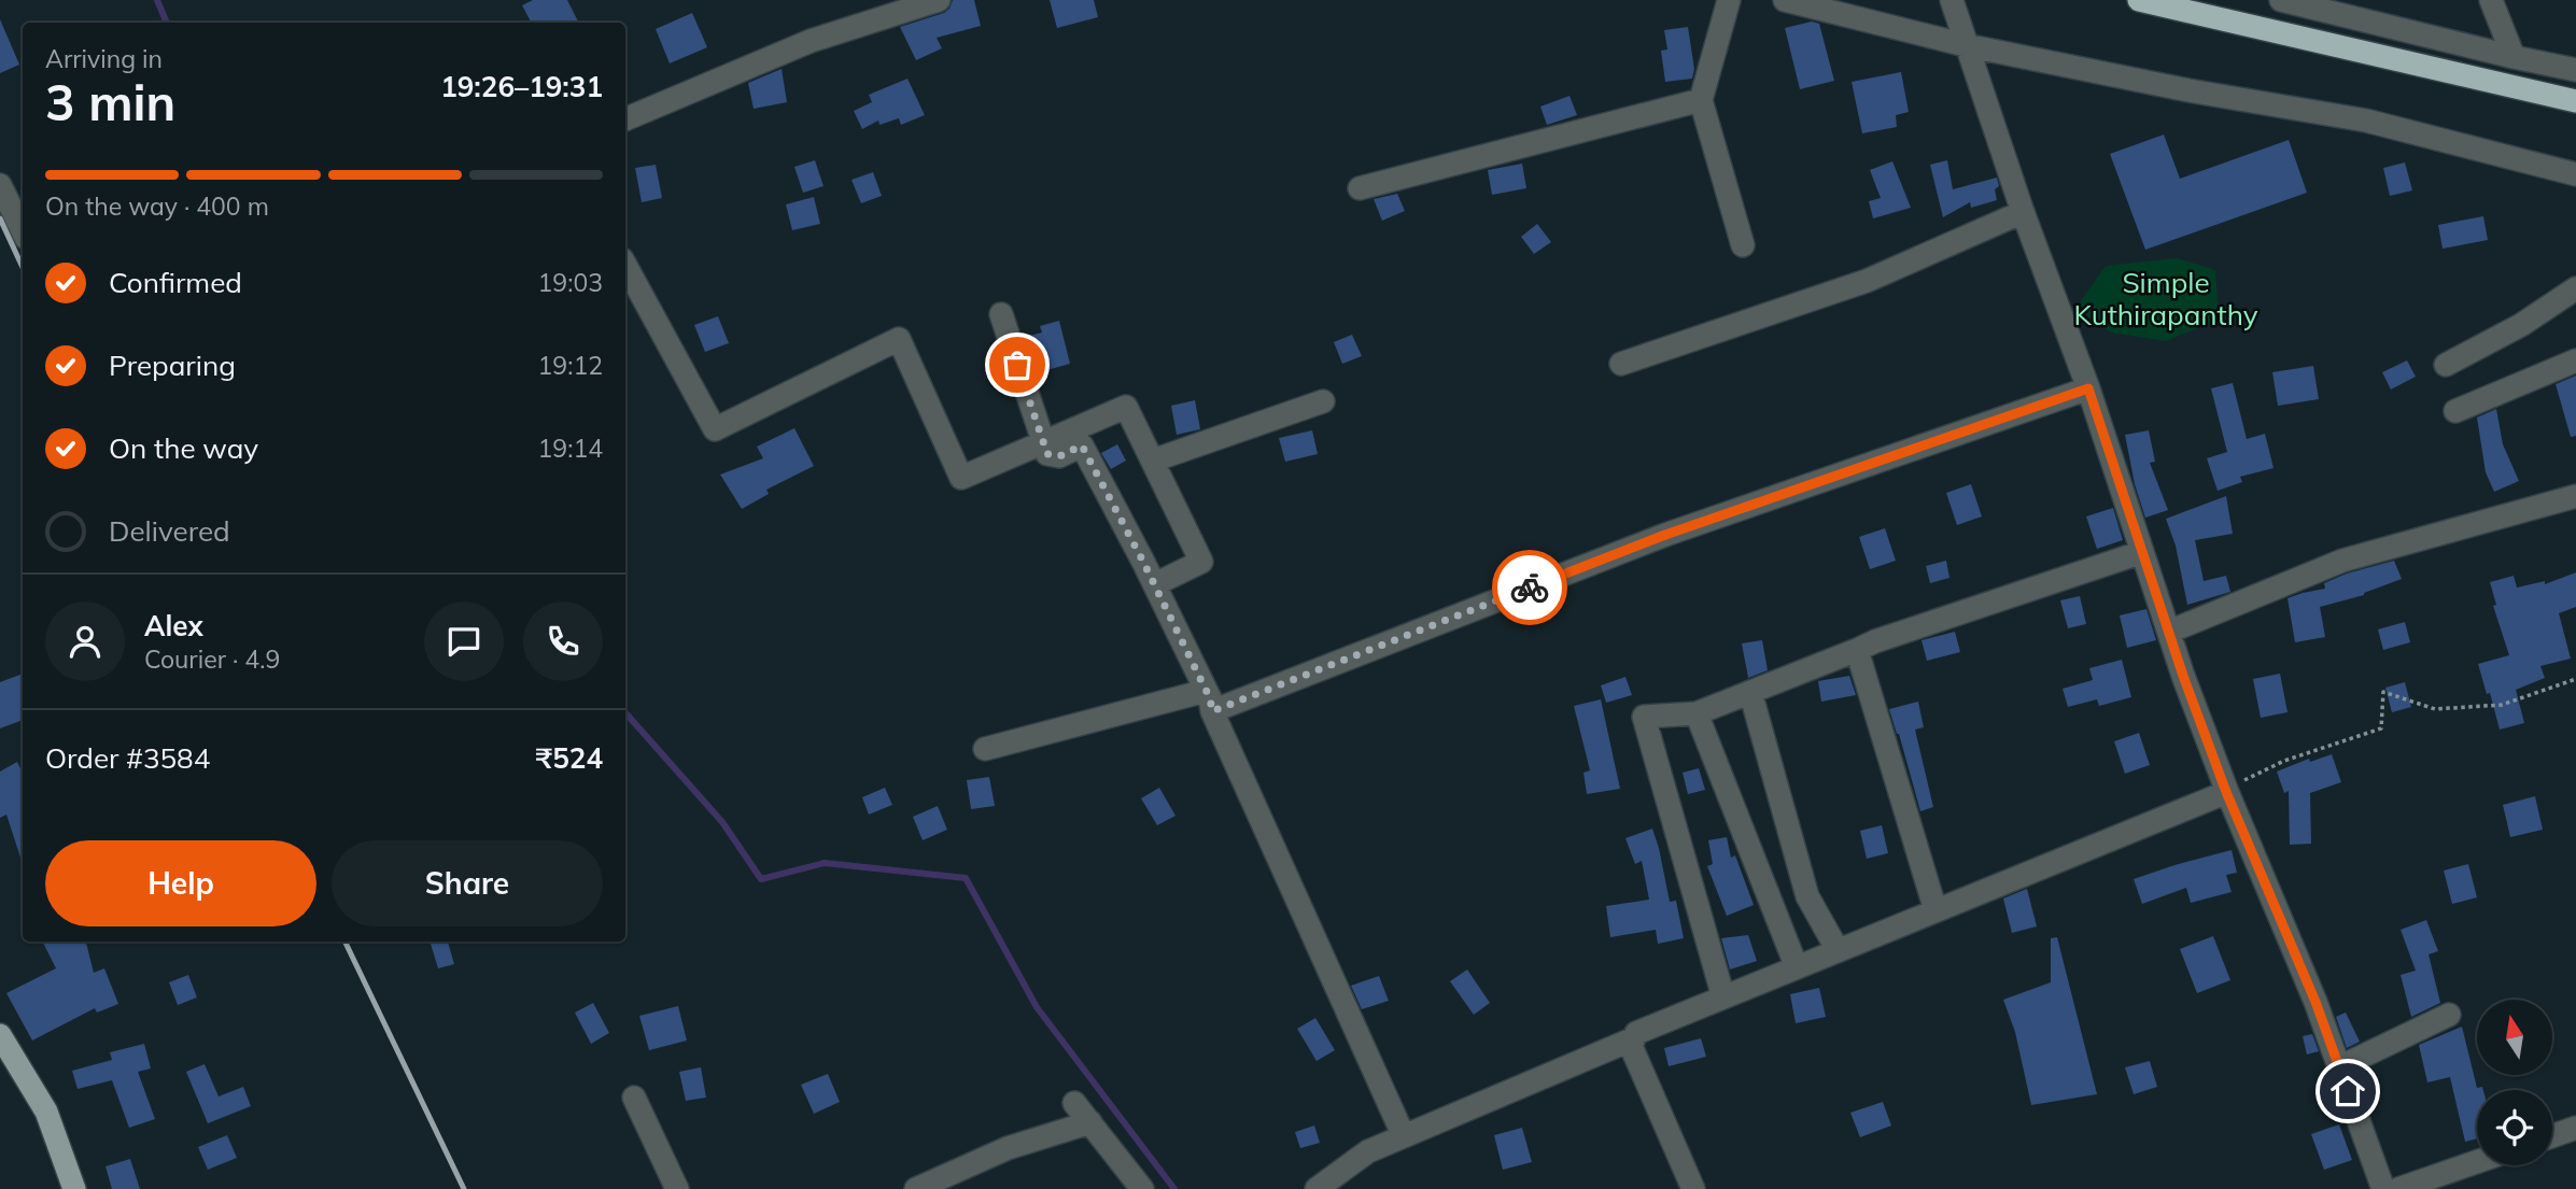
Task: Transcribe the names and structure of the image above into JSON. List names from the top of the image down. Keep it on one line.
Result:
{"parks":["Simple Kuthirapanthy"],"north":"top","page":{"heading":["3 min","Arriving in","19:26–19:31"],"panel":["Alex","Courier · 4.9","Order #3584","₹524"],"bar":"On the way · 400 m","list":[["Confirmed","19:03"],["Preparing","19:12"],["On the way","19:14"],"Delivered"],"buttons":["Help","Share"]}}
